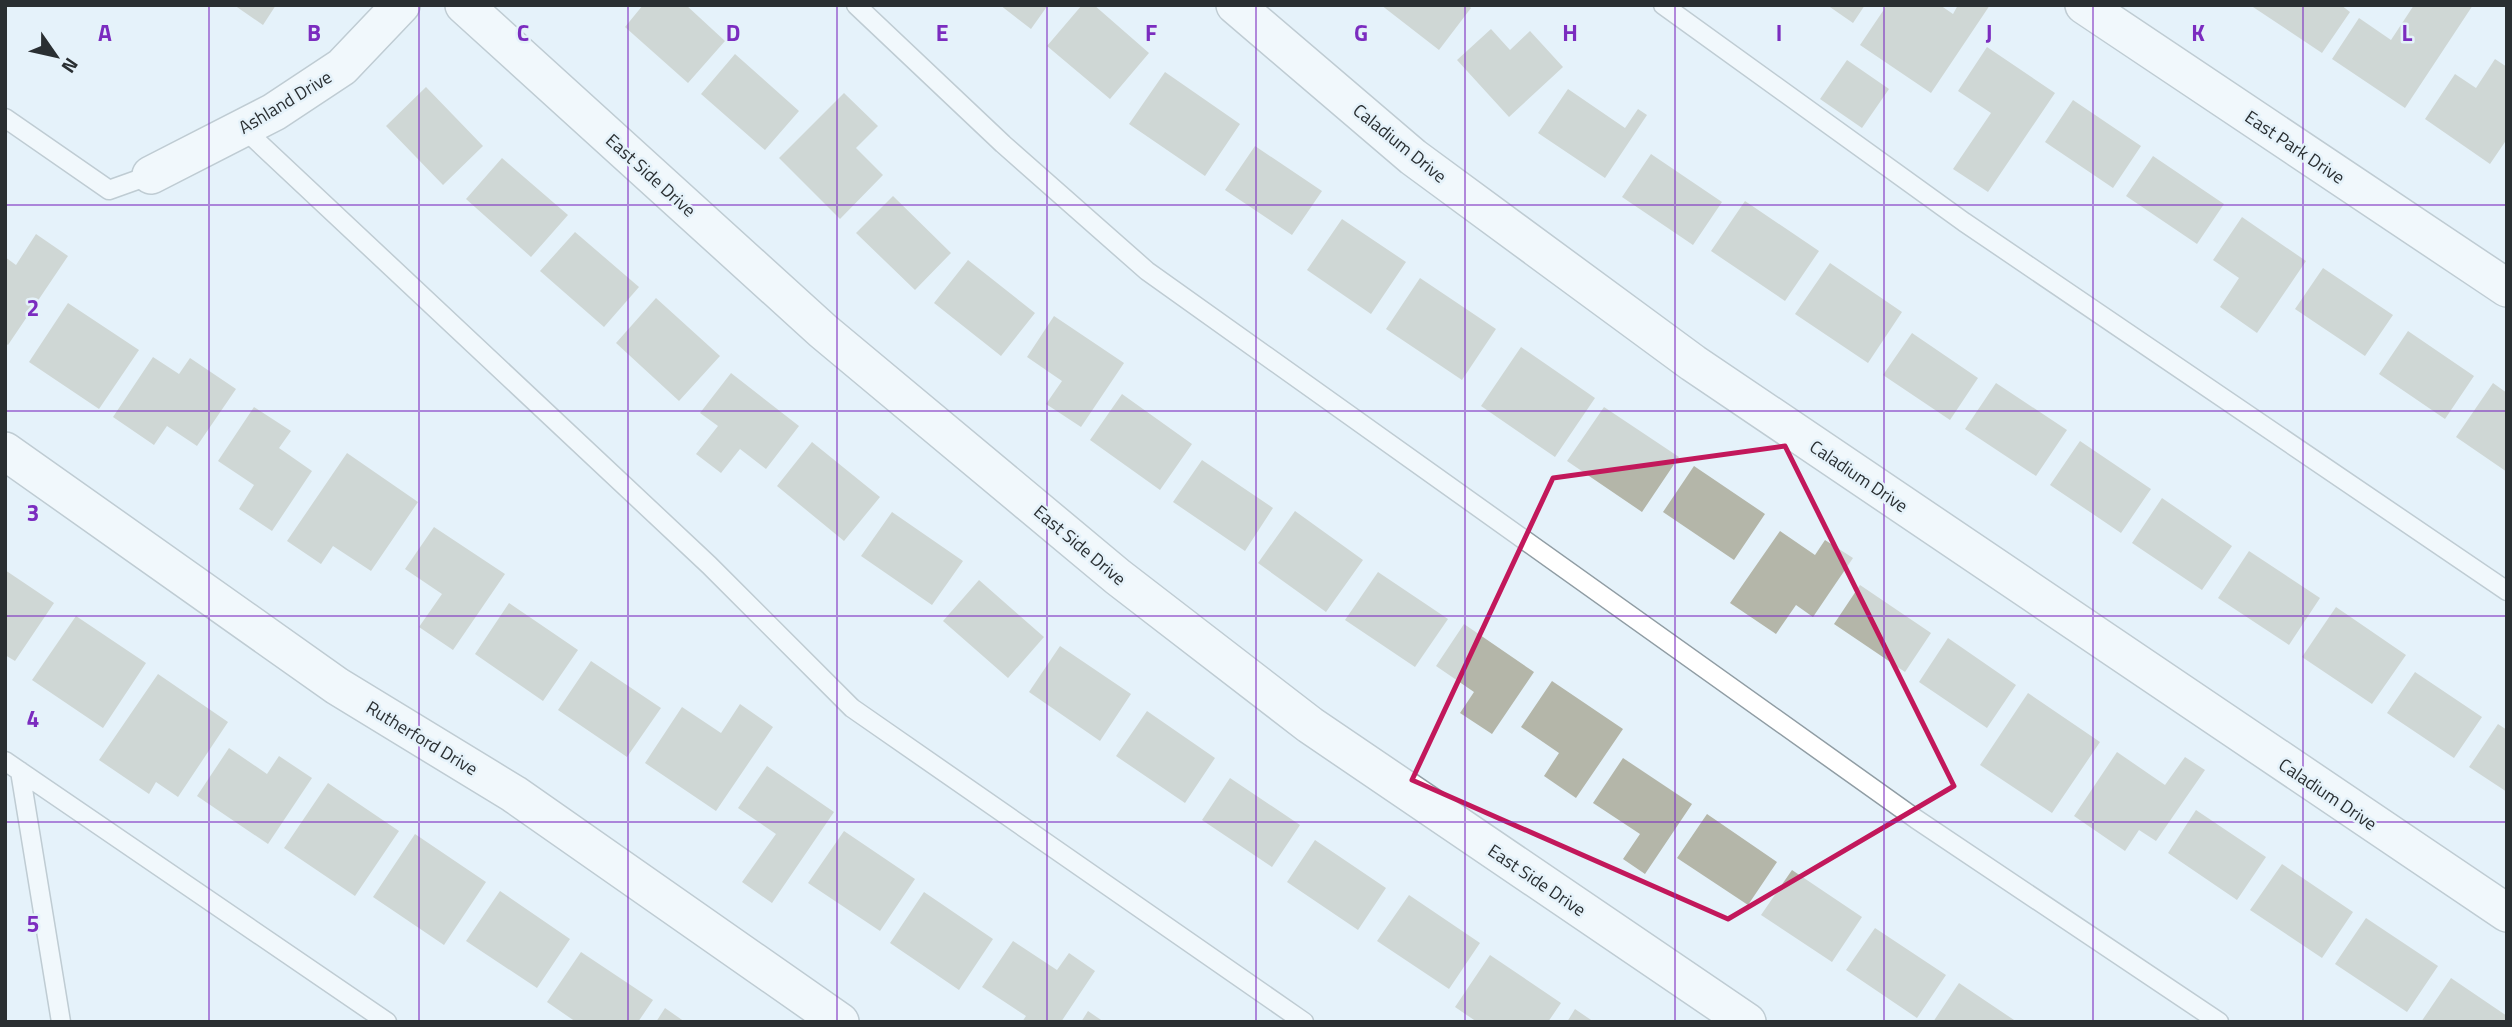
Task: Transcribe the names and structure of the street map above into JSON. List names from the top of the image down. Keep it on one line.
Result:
{"streets":{"street":["Ashland Drive","Caladium Drive","East Park Drive","East Side Drive","Rutherford Drive"]},"north":"bottom right","grid":{"columns":["A","B","C","D","E","F","G","H","I","J","K","L"],"rows":["2","3","4","5"]}}
